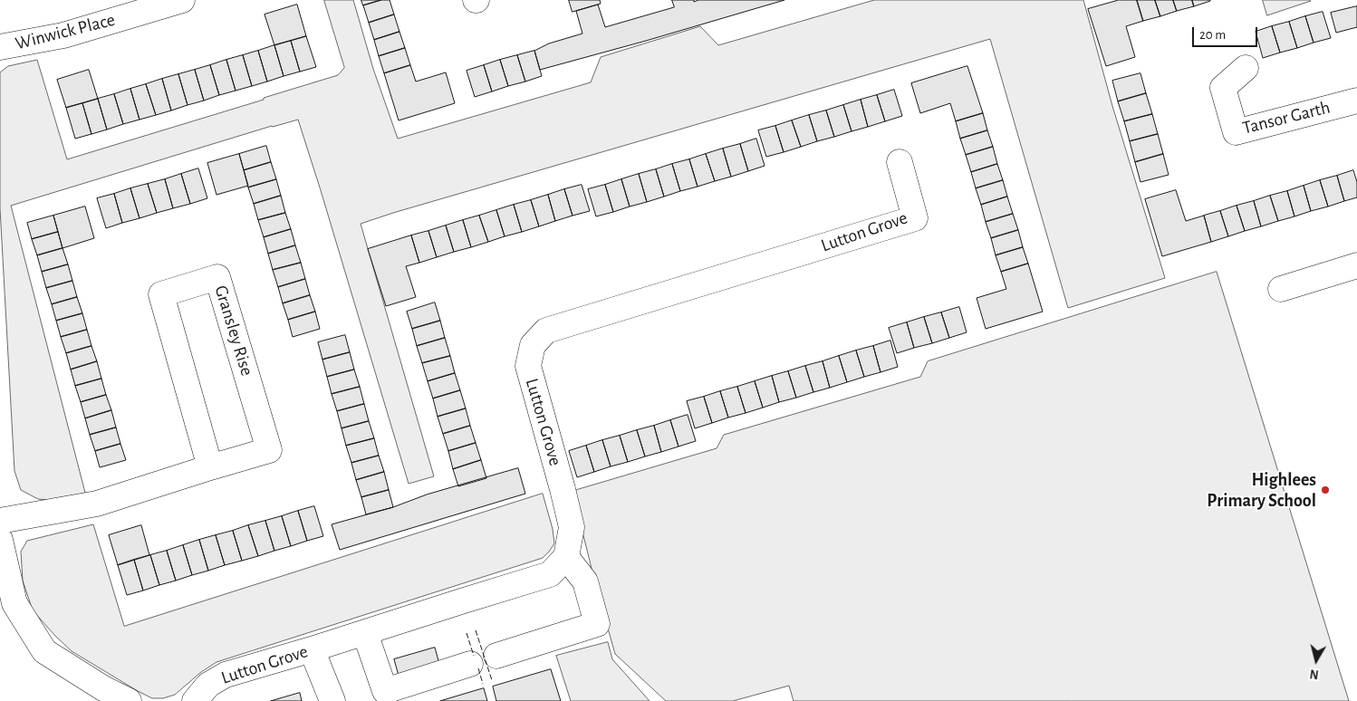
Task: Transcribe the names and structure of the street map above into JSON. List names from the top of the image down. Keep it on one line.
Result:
{"streets":{"street":["Winwick Place","Tansor Garth","Lutton Grove","Gransley Rise"]},"places":["Highlees Primary School"],"scale_bar":"20 m","north":"bottom"}
